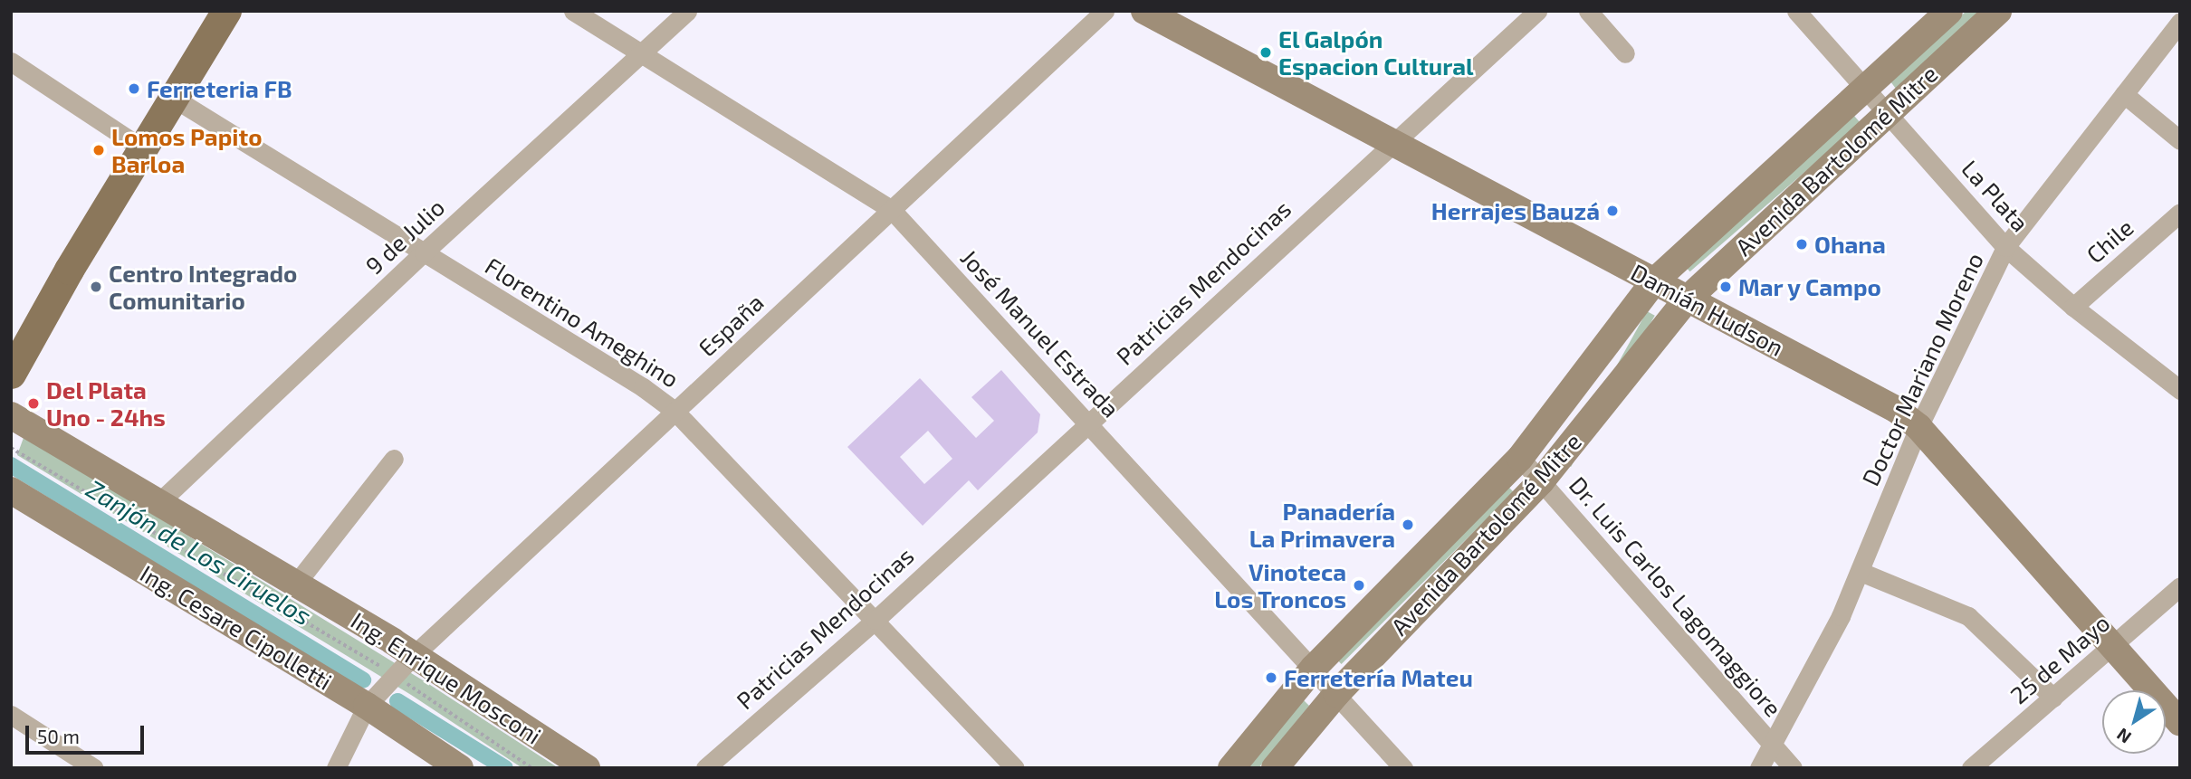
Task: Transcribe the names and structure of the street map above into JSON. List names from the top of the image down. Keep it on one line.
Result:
{"streets":{"street":["Avenida Bartolomé Mitre","La Plata","9 de Julio","Chile","Patricias Mendocinas","Damián Hudson","Florentino Ameghino","España","José Manuel Estrada","Doctor Mariano Moreno","Dr. Luis Carlos Lagomaggiore","Ing. Cesare Cipolletti","25 de Mayo","Ing. Enrique Mosconi"]},"crossings":[["Avenida Bartolomé Mitre","La Plata"],["Avenida Bartolomé Mitre","Damián Hudson"],["Avenida Bartolomé Mitre","José Manuel Estrada"],["Avenida Bartolomé Mitre","Dr. Luis Carlos Lagomaggiore"],["La Plata","Chile"],["La Plata","Doctor Mariano Moreno"],["9 de Julio","Florentino Ameghino"],["9 de Julio","José Manuel Estrada"],["9 de Julio","Ing. Enrique Mosconi"],["Patricias Mendocinas","Damián Hudson"],["Patricias Mendocinas","Florentino Ameghino"],["Patricias Mendocinas","José Manuel Estrada"],["Damián Hudson","Doctor Mariano Moreno"],["Damián Hudson","25 de Mayo"],["Florentino Ameghino","España"],["España","José Manuel Estrada"],["España","Ing. Cesare Cipolletti"],["España","Ing. Enrique Mosconi"],["Doctor Mariano Moreno","Dr. Luis Carlos Lagomaggiore"]],"water":["Zanjón de Los Ciruelos"],"places":["El Galpón Espacion Cultural","Ferreteria FB","Lomos Papito Barloa","Herrajes Bauzá","Ohana","Centro Integrado Comunitario","Mar y Campo","Del Plata Uno - 24hs","Panadería La Primavera","Vinoteca Los Troncos","Ferretería Mateu"],"scale_bar":"50 m","north":"bottom left"}
